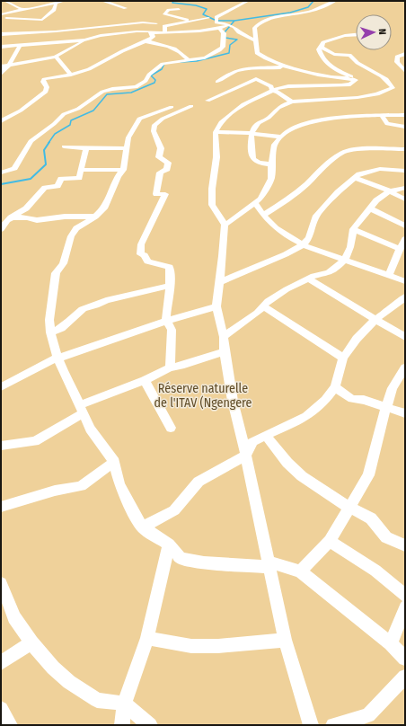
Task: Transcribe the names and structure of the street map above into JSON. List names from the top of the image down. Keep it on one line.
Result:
{"parks":["Réserve naturelle de l'ITAV (Ngengere"],"north":"right"}
